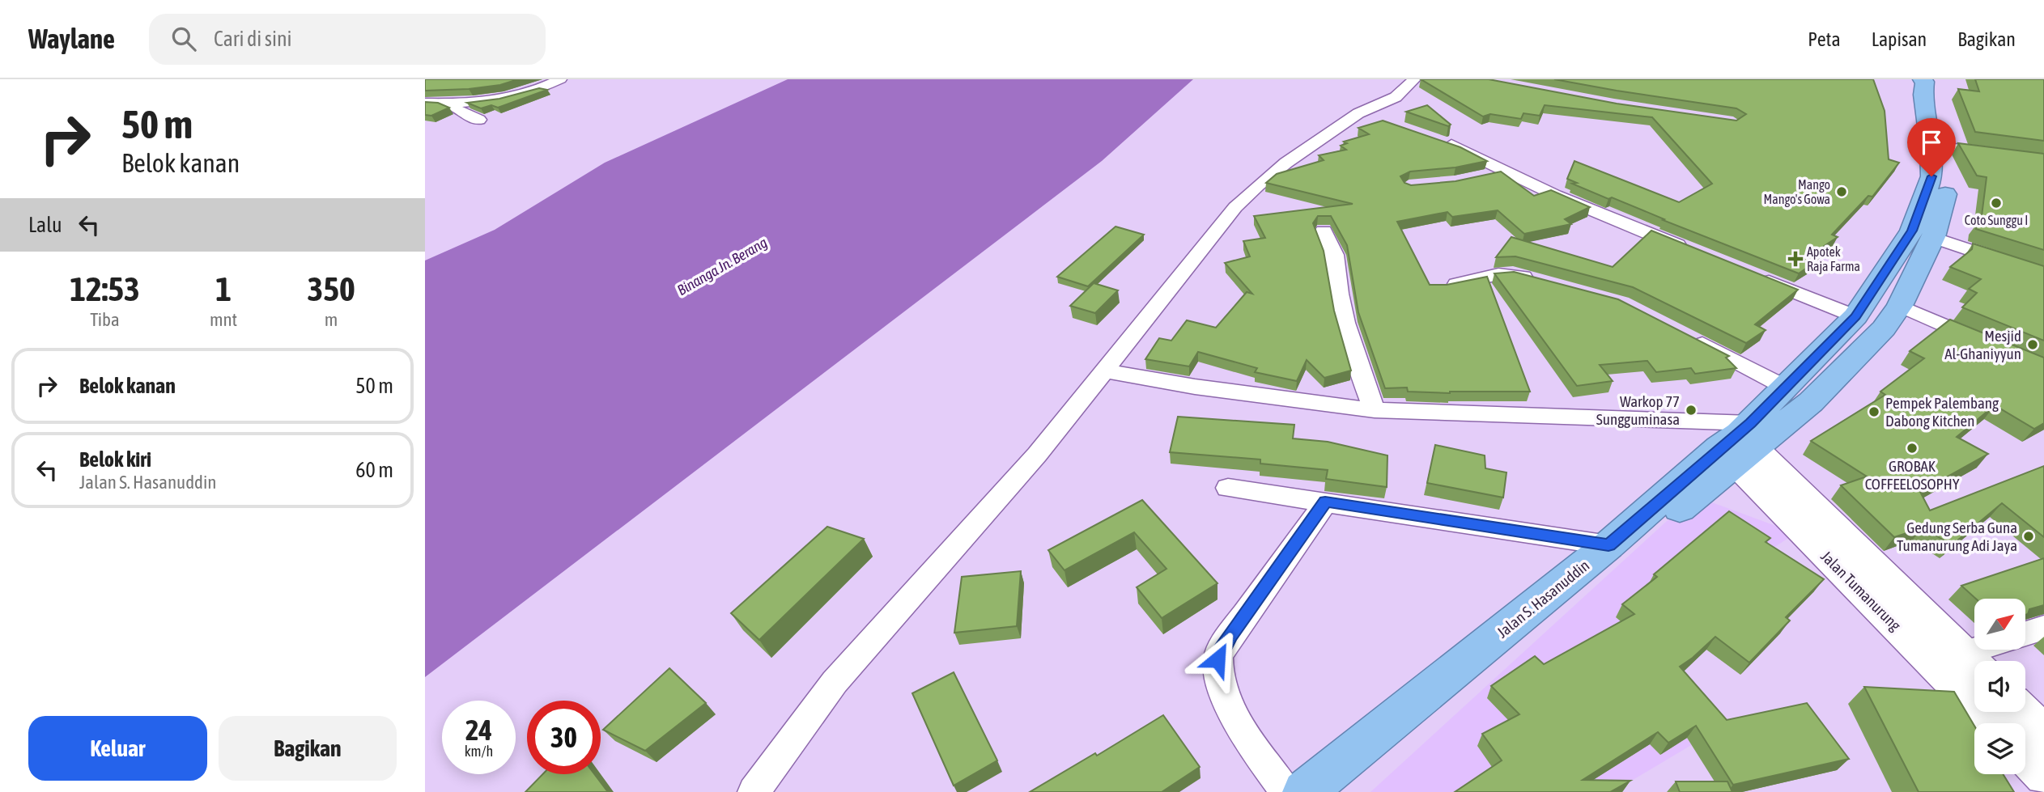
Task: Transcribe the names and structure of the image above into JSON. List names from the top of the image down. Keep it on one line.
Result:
{"streets":{"highway":["Jalan S. Hasanuddin"],"street":["Jalan Tumanurung"]},"crossings":[["Jalan Tumanurung","Jalan S. Hasanuddin"]],"water":["Binanga Jn. Berang"],"places":{"other":["Mango Mango's Gowa","Coto Sunggu I","Mesjid Al-Ghaniyyun","Warkop 77 Sungguminasa","Pempek Palembang Dabong Kitchen","GROBAK COFFEELOSOPHY","Gedung Serba Guna Tumanurung Adi Jaya"],"health":["Apotek Raja Farma"]},"north":"top right","page":{"header":"Waylane","search":"Cari di sini","nav":["Peta","Lapisan","Bagikan"],"turn":["50 m","Belok kanan"],"then":"Lalu","eta":["12:53","Tiba","1","mnt","350","m"],"list":[{"name":"Belok kanan","value":"50 m"},{"name":"Belok kiri","note":"Jalan S. Hasanuddin","value":"60 m"}],"speed":"24 km/h","limit":"30","buttons":["Keluar","Bagikan"]}}
